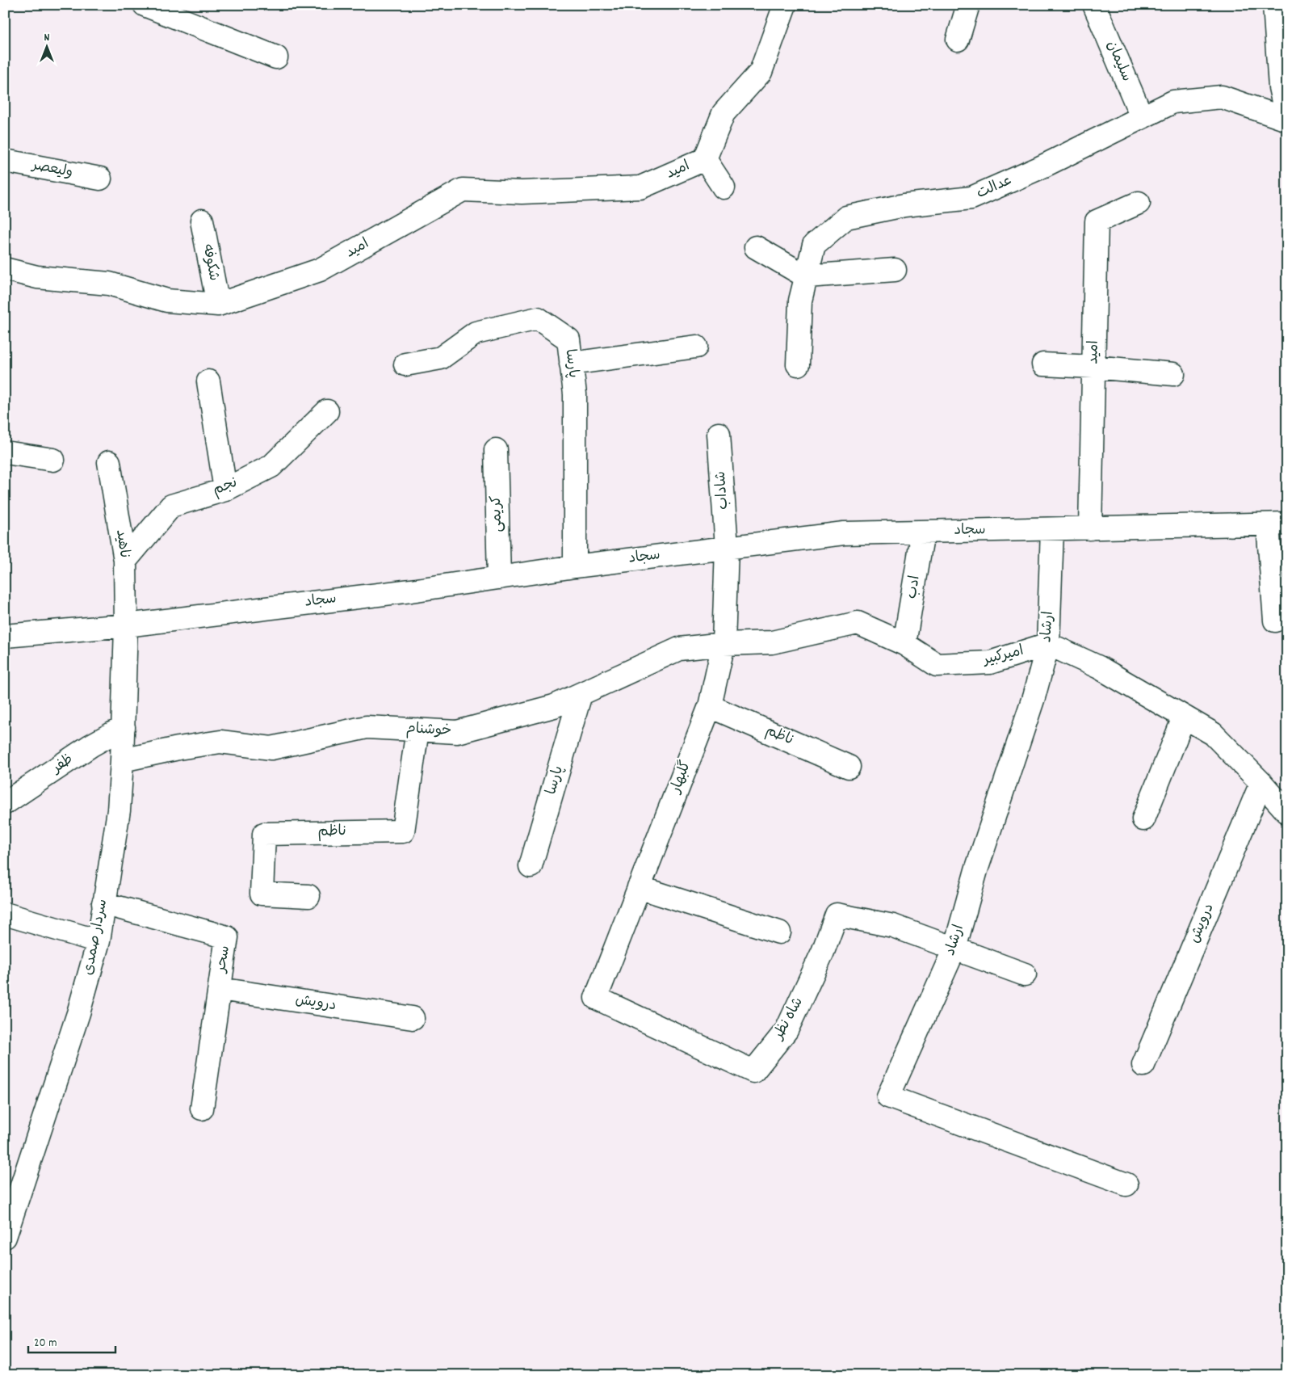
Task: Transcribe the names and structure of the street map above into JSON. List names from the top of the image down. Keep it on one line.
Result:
{"streets":{"street":["سلیمان","ولیعصر","امید","عدالت","شکوفه","پارسا","نجم","شاداب","کریمی","سجاد","ناهید","ادب","ارشاد","امیرکبیر","خوشنام","ناظم","ظفر","گلبهار","درویش","سردار صمدی","سحر","شاه نظر"]},"crossings":[["سلیمان","عدالت"],["امید","شکوفه"],["امید","سجاد"],["پارسا","سجاد"],["پارسا","خوشنام"],["نجم","ناهید"],["شاداب","سجاد"],["شاداب","گلبهار"],["کریمی","سجاد"],["سجاد","ناهید"],["سجاد","ادب"],["سجاد","ارشاد"],["سجاد","گلبهار"],["سجاد","سردار صمدی"],["ناهید","سردار صمدی"],["ادب","امیرکبیر"],["ارشاد","امیرکبیر"],["ارشاد","شاه نظر"],["امیرکبیر","خوشنام"],["امیرکبیر","گلبهار"],["خوشنام","ناظم"],["خوشنام","گلبهار"],["خوشنام","سردار صمدی"],["ناظم","گلبهار"],["ظفر","سردار صمدی"],["گلبهار","شاه نظر"],["درویش","سحر"],["سردار صمدی","سحر"]],"scale_bar":"20 m","north":"top"}
